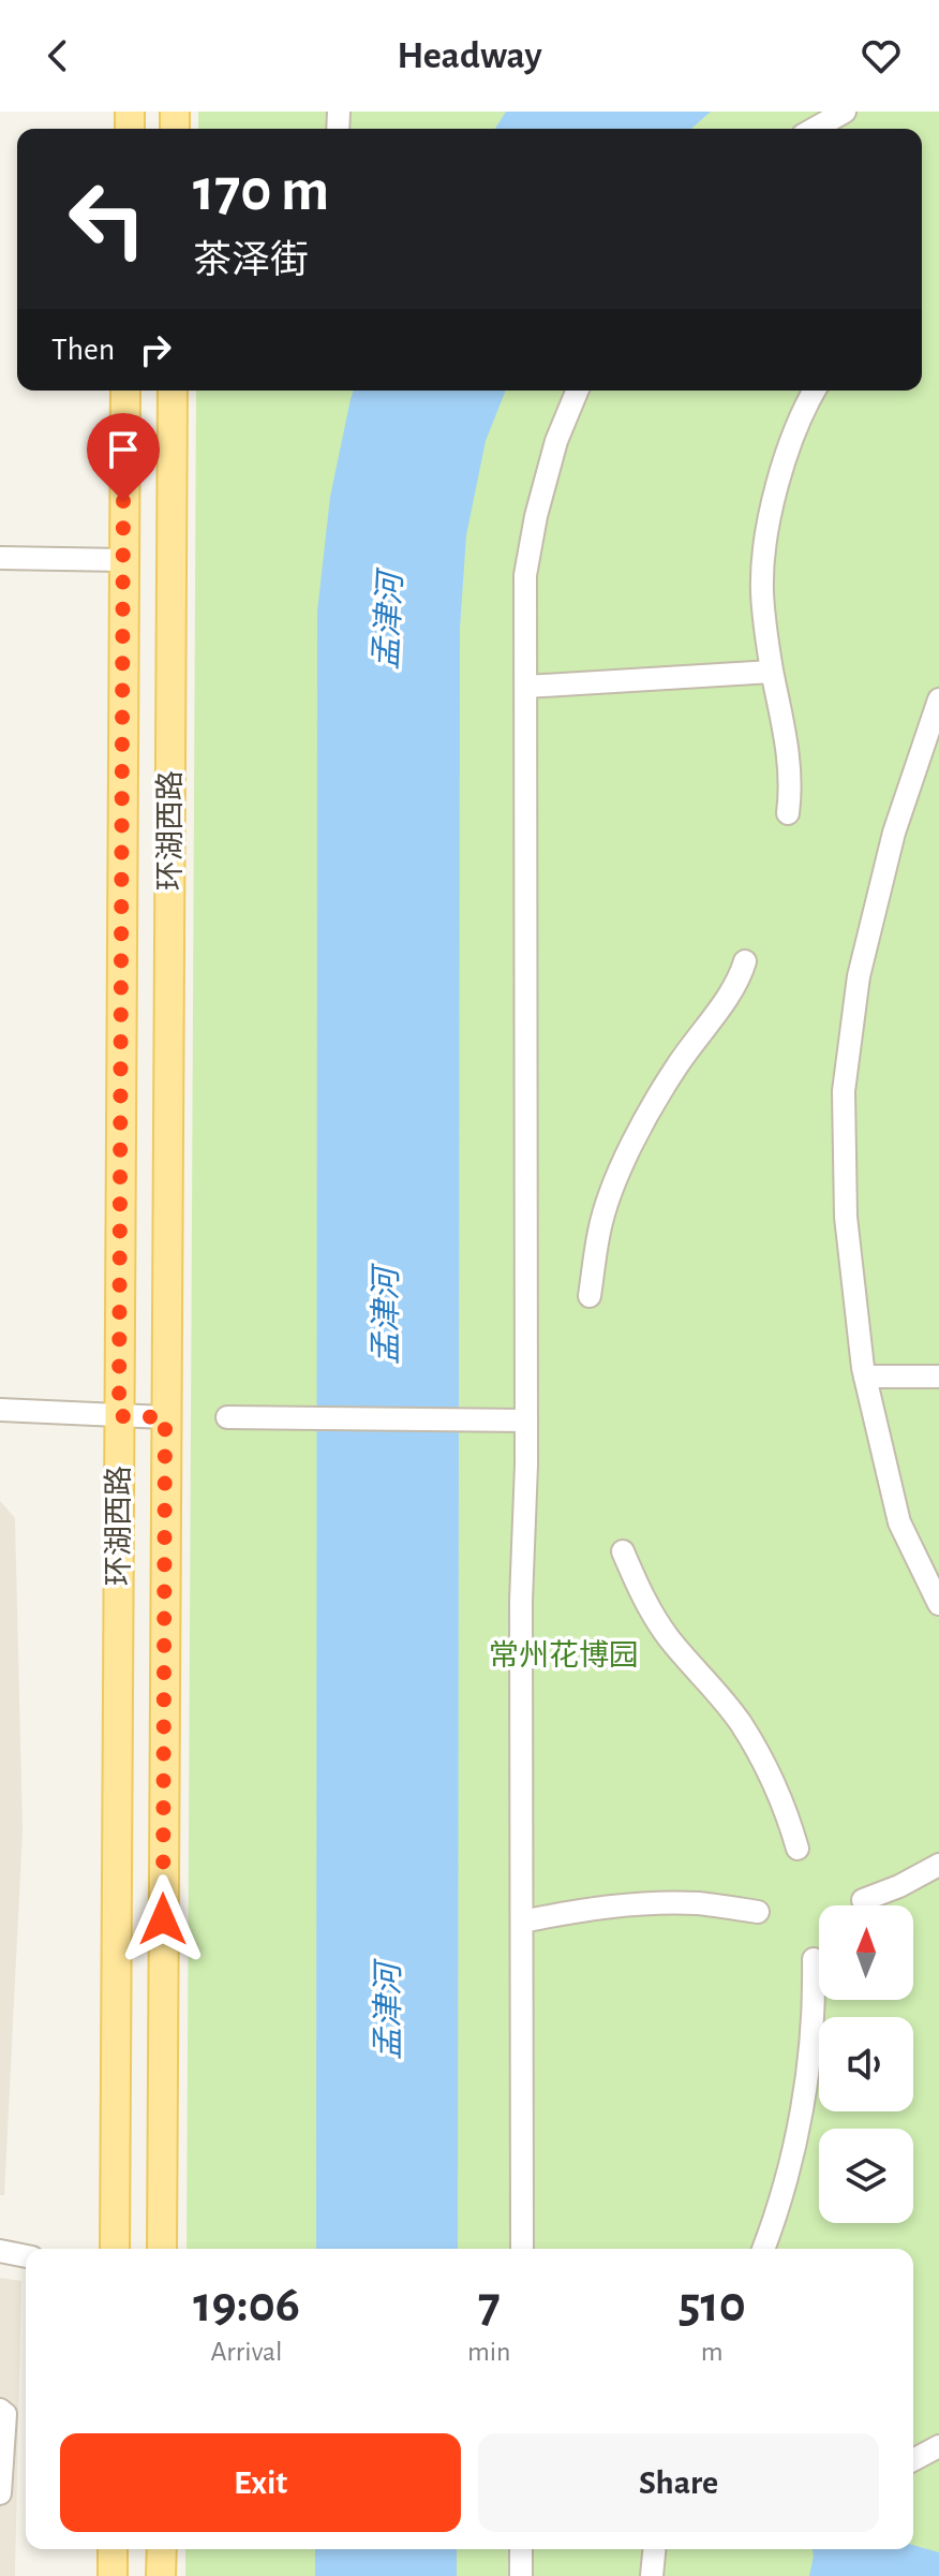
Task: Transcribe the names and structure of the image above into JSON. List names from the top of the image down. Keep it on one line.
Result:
{"streets":{"main road":["环湖西路"]},"water":["孟津河"],"parks":["常州花博园"],"north":"top","page":{"header":"Headway","turn":["170 m","茶泽街"],"then":"Then","eta":["19:06","Arrival","7","min","510","m"],"buttons":["Exit","Share"]}}
